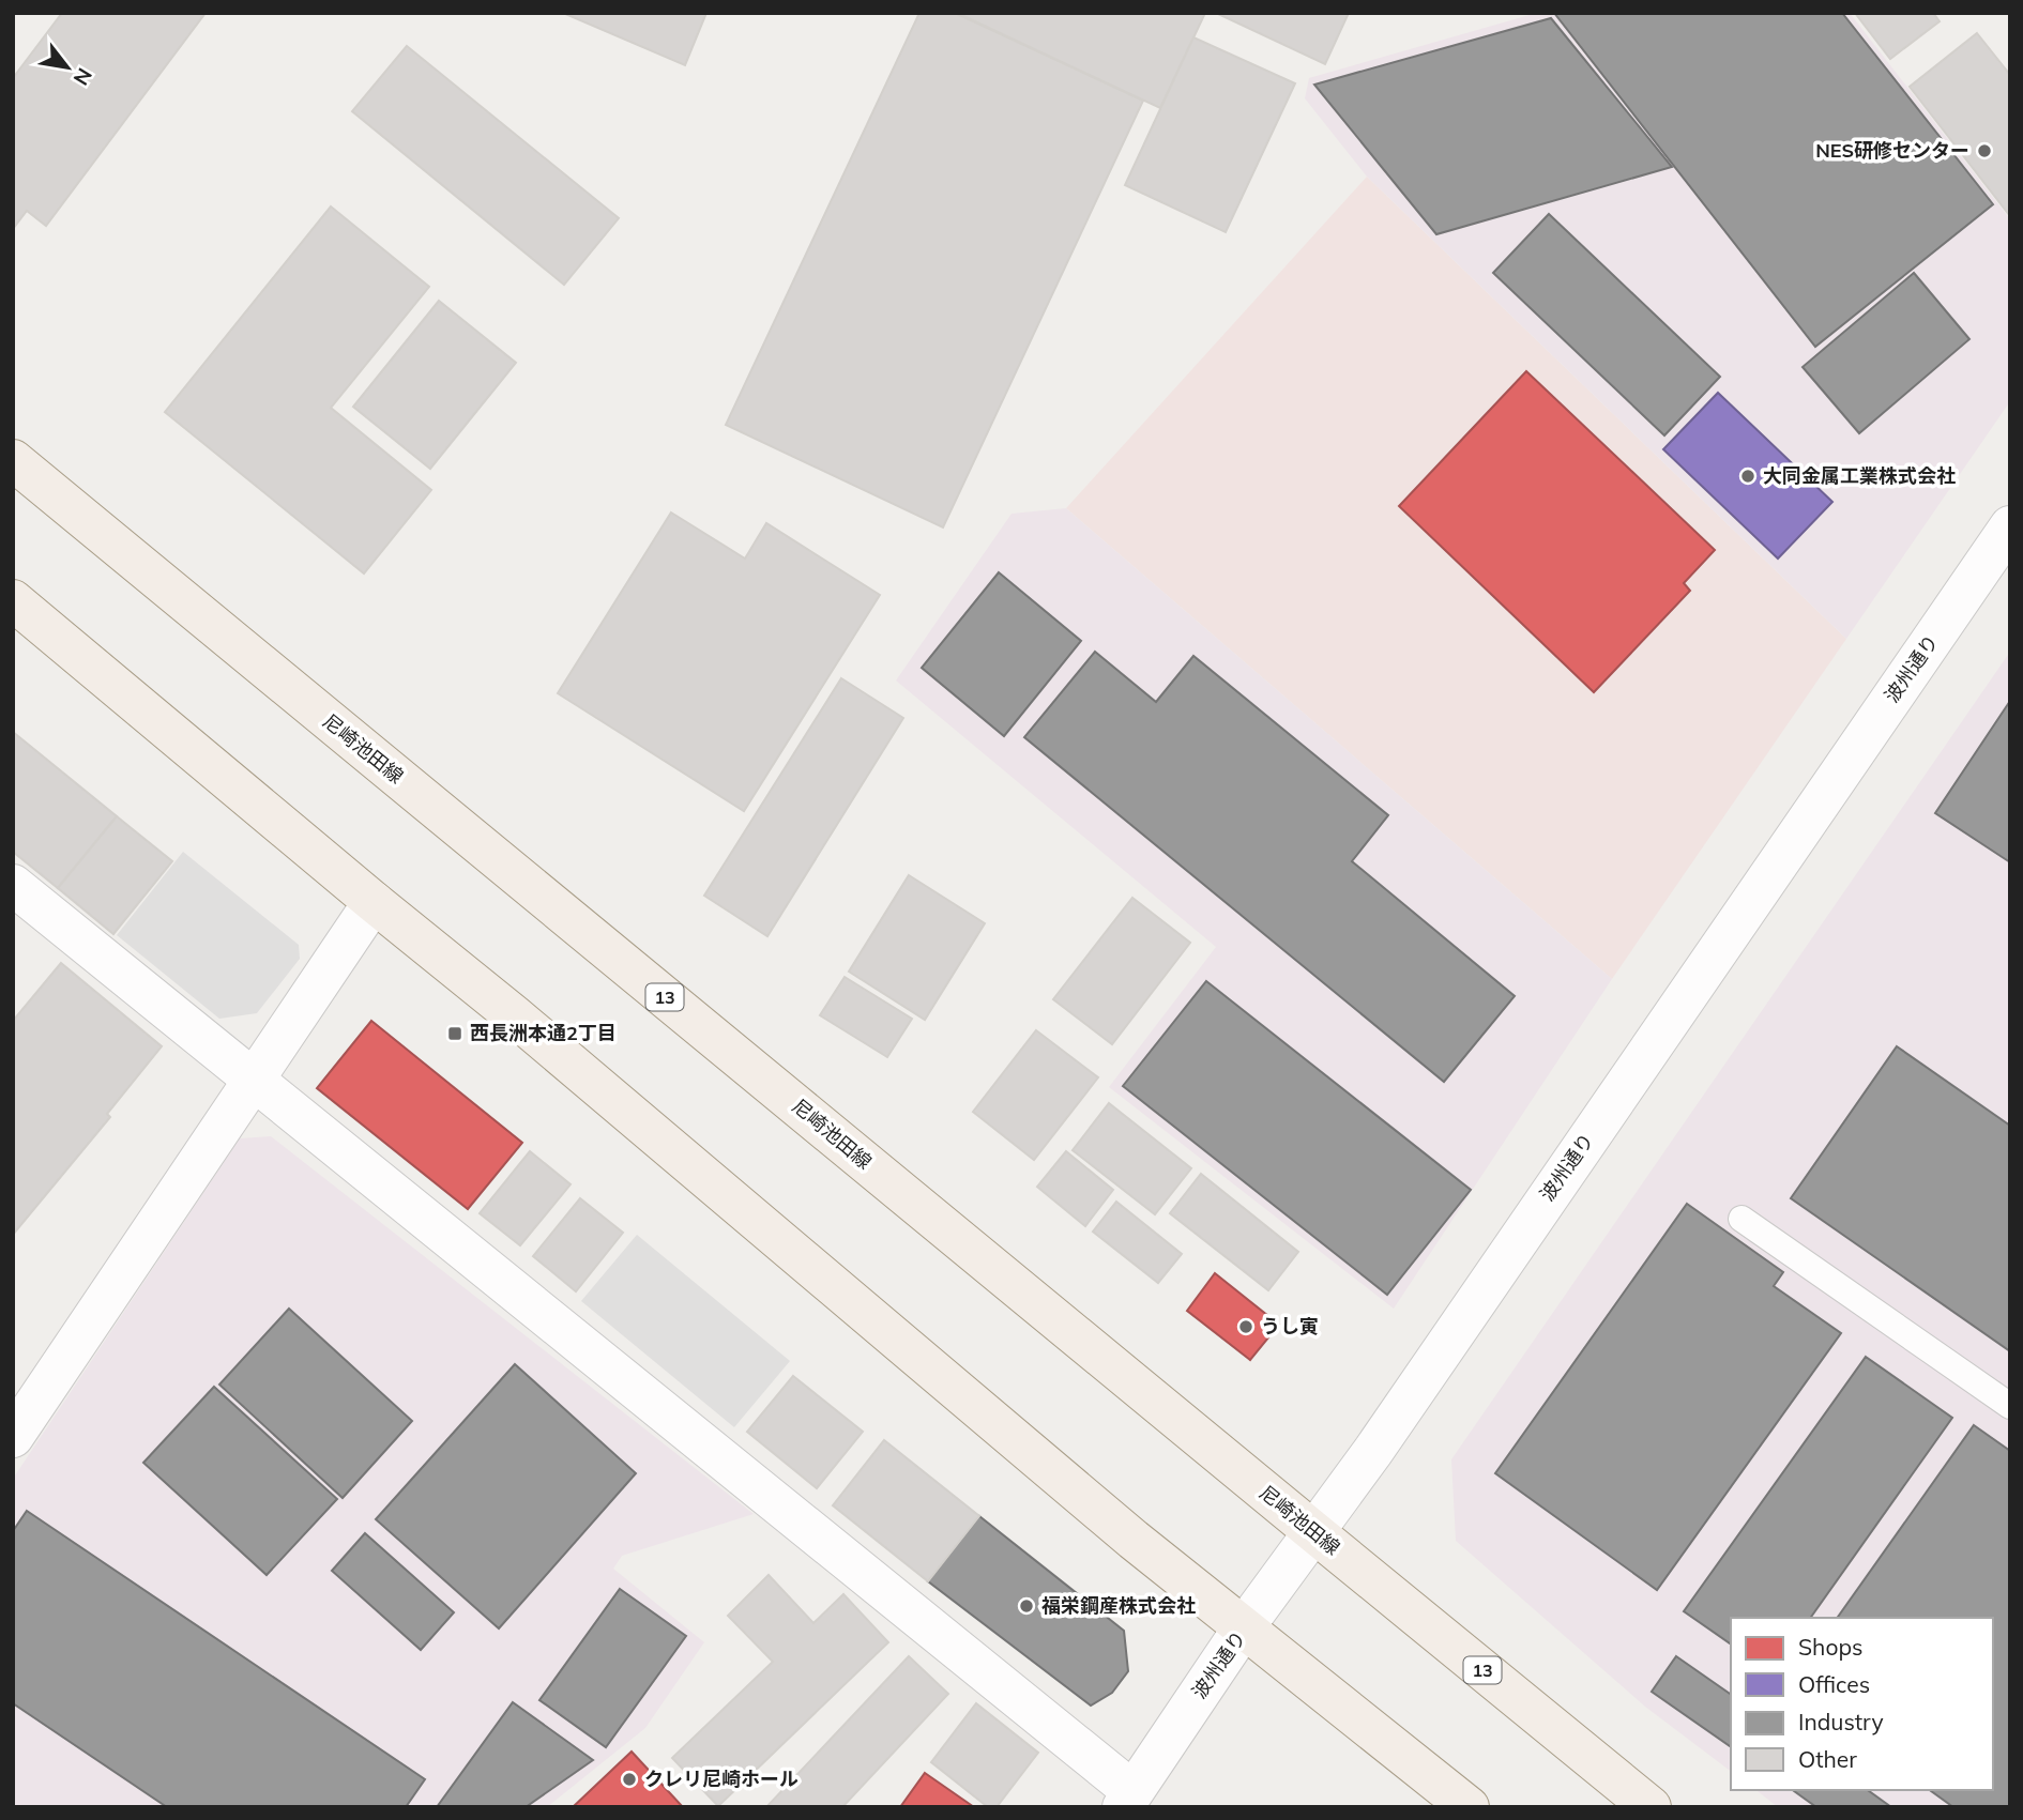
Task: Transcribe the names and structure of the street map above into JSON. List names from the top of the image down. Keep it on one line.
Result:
{"streets":{"main road":["尼崎池田線","13"],"street":["波州通り"]},"crossings":[["波州通り","尼崎池田線"]],"places":{"other":["NES研修センター","大同金属工業株式会社","うし寅","福栄鋼産株式会社","クレリ尼崎ホール"],"transit":["西長洲本通2丁目"]},"legend":["Shops","Offices","Industry","Other"],"north":"bottom right"}
